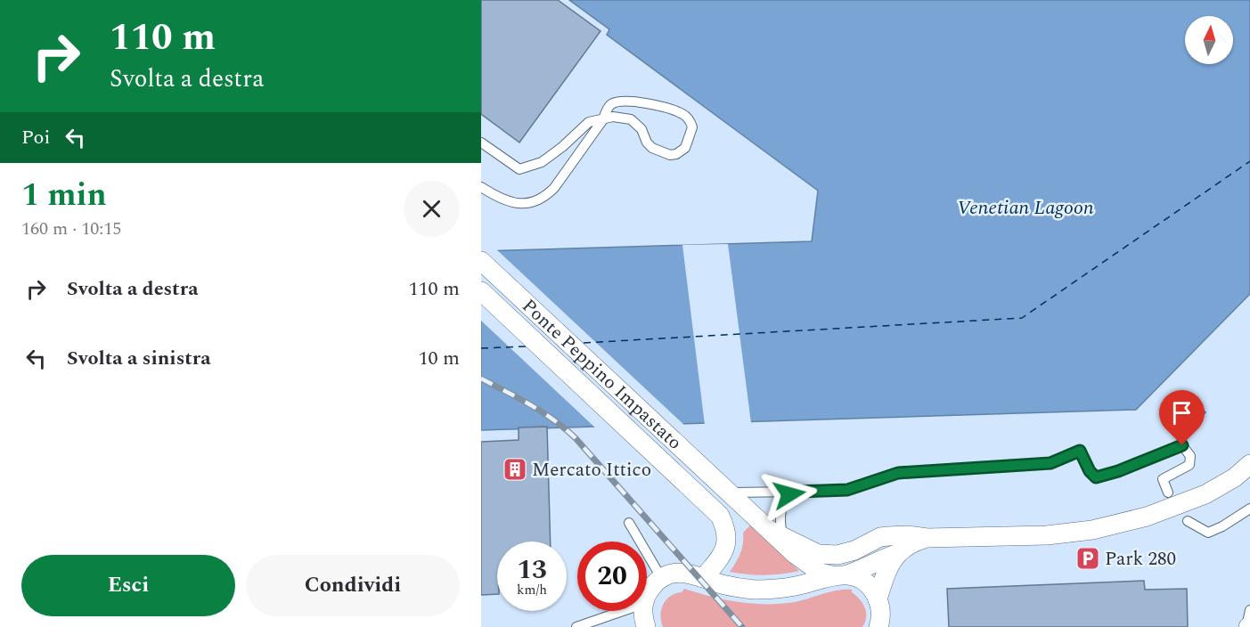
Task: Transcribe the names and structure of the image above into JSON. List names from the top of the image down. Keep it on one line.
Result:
{"streets":{"street":["Ponte Peppino Impastato"]},"water":["Venetian Lagoon"],"places":{"building":["Mercato Ittico"],"parking":["Park 280"]},"north":"top","page":{"turn":["110 m","Svolta a destra"],"then":"Poi","heading":["1 min","160 m · 10:15"],"list":[{"name":"Svolta a destra","value":"110 m"},{"name":"Svolta a sinistra","value":"10 m"}],"speed":"13 km/h","limit":"20","buttons":["Esci","Condividi"]}}
